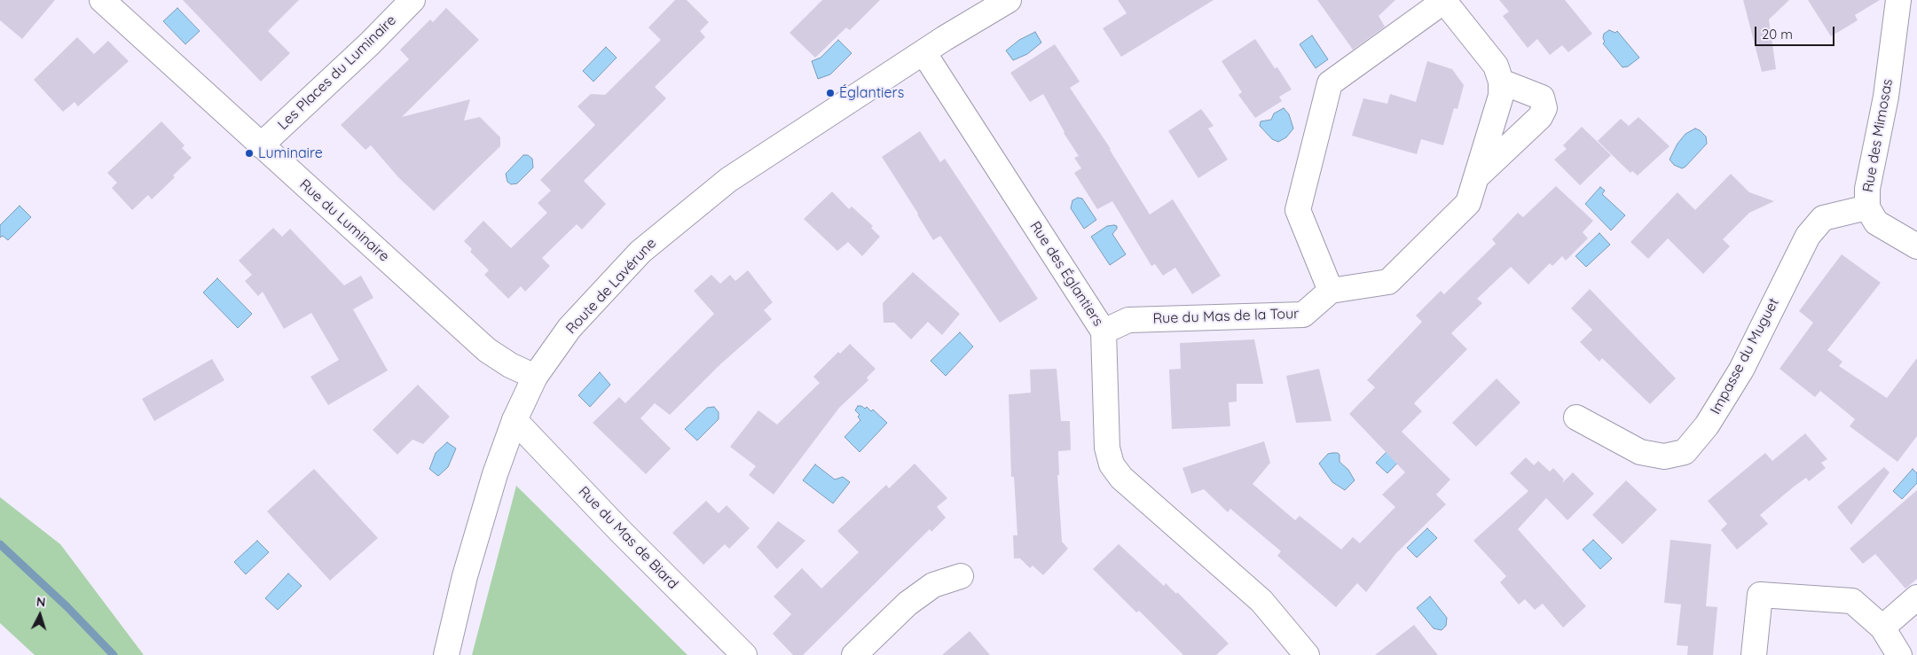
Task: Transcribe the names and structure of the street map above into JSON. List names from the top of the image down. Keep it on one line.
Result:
{"streets":{"street":["Les Places du Luminaire","Rue des Mimosas","Rue du Luminaire","Rue des Églantiers","Route de Lavérune","Rue du Mas de la Tour","Impasse du Muguet","Rue du Mas de Biard"]},"crossings":[["Les Places du Luminaire","Rue du Luminaire"],["Rue des Mimosas","Impasse du Muguet"],["Rue du Luminaire","Route de Lavérune"],["Rue des Églantiers","Route de Lavérune"],["Rue des Églantiers","Rue du Mas de la Tour"],["Route de Lavérune","Rue du Mas de Biard"]],"places":["Églantiers","Luminaire"],"scale_bar":"20 m","north":"top"}
